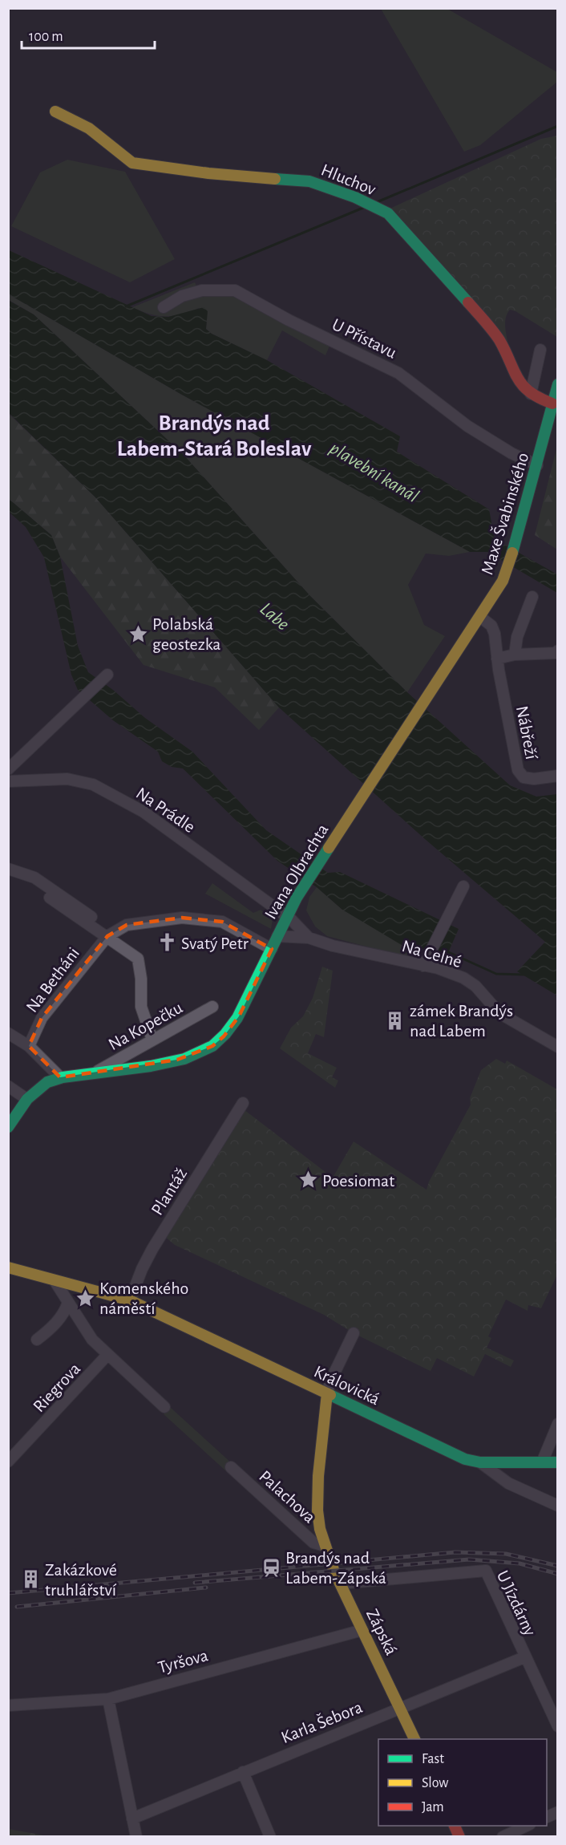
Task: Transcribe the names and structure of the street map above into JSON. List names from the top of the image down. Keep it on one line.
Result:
{"streets":{"main road":["Hluchov","Maxe Švabinského","Ivana Olbrachta","Královická","Zápská"],"street":["U Přístavu","Nábřeží","Na Prádle","Na Celné","Na Betháni","Na Kopečku","Plantáž","Riegrova","Palachova","U Jízdárny","Tyršova","Karla Šebora"]},"crossings":[["Hluchov","Maxe Švabinského"],["U Přístavu","Maxe Švabinského"],["Maxe Švabinského","Nábřeží"],["Maxe Švabinského","Ivana Olbrachta"],["Na Prádle","Ivana Olbrachta"],["Na Prádle","Na Celné"],["Ivana Olbrachta","Na Celné"],["Ivana Olbrachta","Na Kopečku"],["Plantáž","Královická"],["Královická","Zápská"],["Palachova","Zápská"],["U Jízdárny","Zápská"],["U Jízdárny","Karla Šebora"],["Zápská","Tyršova"],["Zápská","Karla Šebora"]],"districts":["Brandýs nad Labem-Stará Boleslav"],"water":["plavební kanál","Labe"],"places":{"place":["Polabská geostezka","Poesiomat","Komenského náměstí"],"church":["Svatý Petr"],"building":["zámek Brandýs nad Labem","Zakázkové truhlářství"],"station":["Brandýs nad Labem-Zápská"]},"legend":["Fast","Slow","Jam"],"scale_bar":"100 m"}
